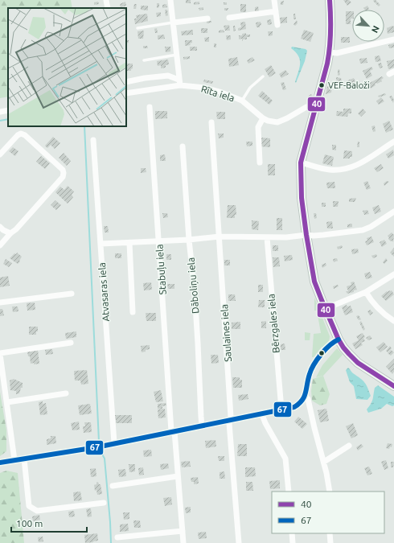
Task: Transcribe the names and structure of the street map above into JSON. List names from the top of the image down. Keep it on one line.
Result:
{"streets":{"street":["Rīta iela","Stabuļu iela","Dāboliņu iela","Atvasaras iela","Bērzgales iela","Saulaines iela"]},"places":["VEF-Baloži"],"lines":["transit line 40","transit line 67"],"legend":["40","67"],"scale_bar":"100 m","north":"bottom right"}
